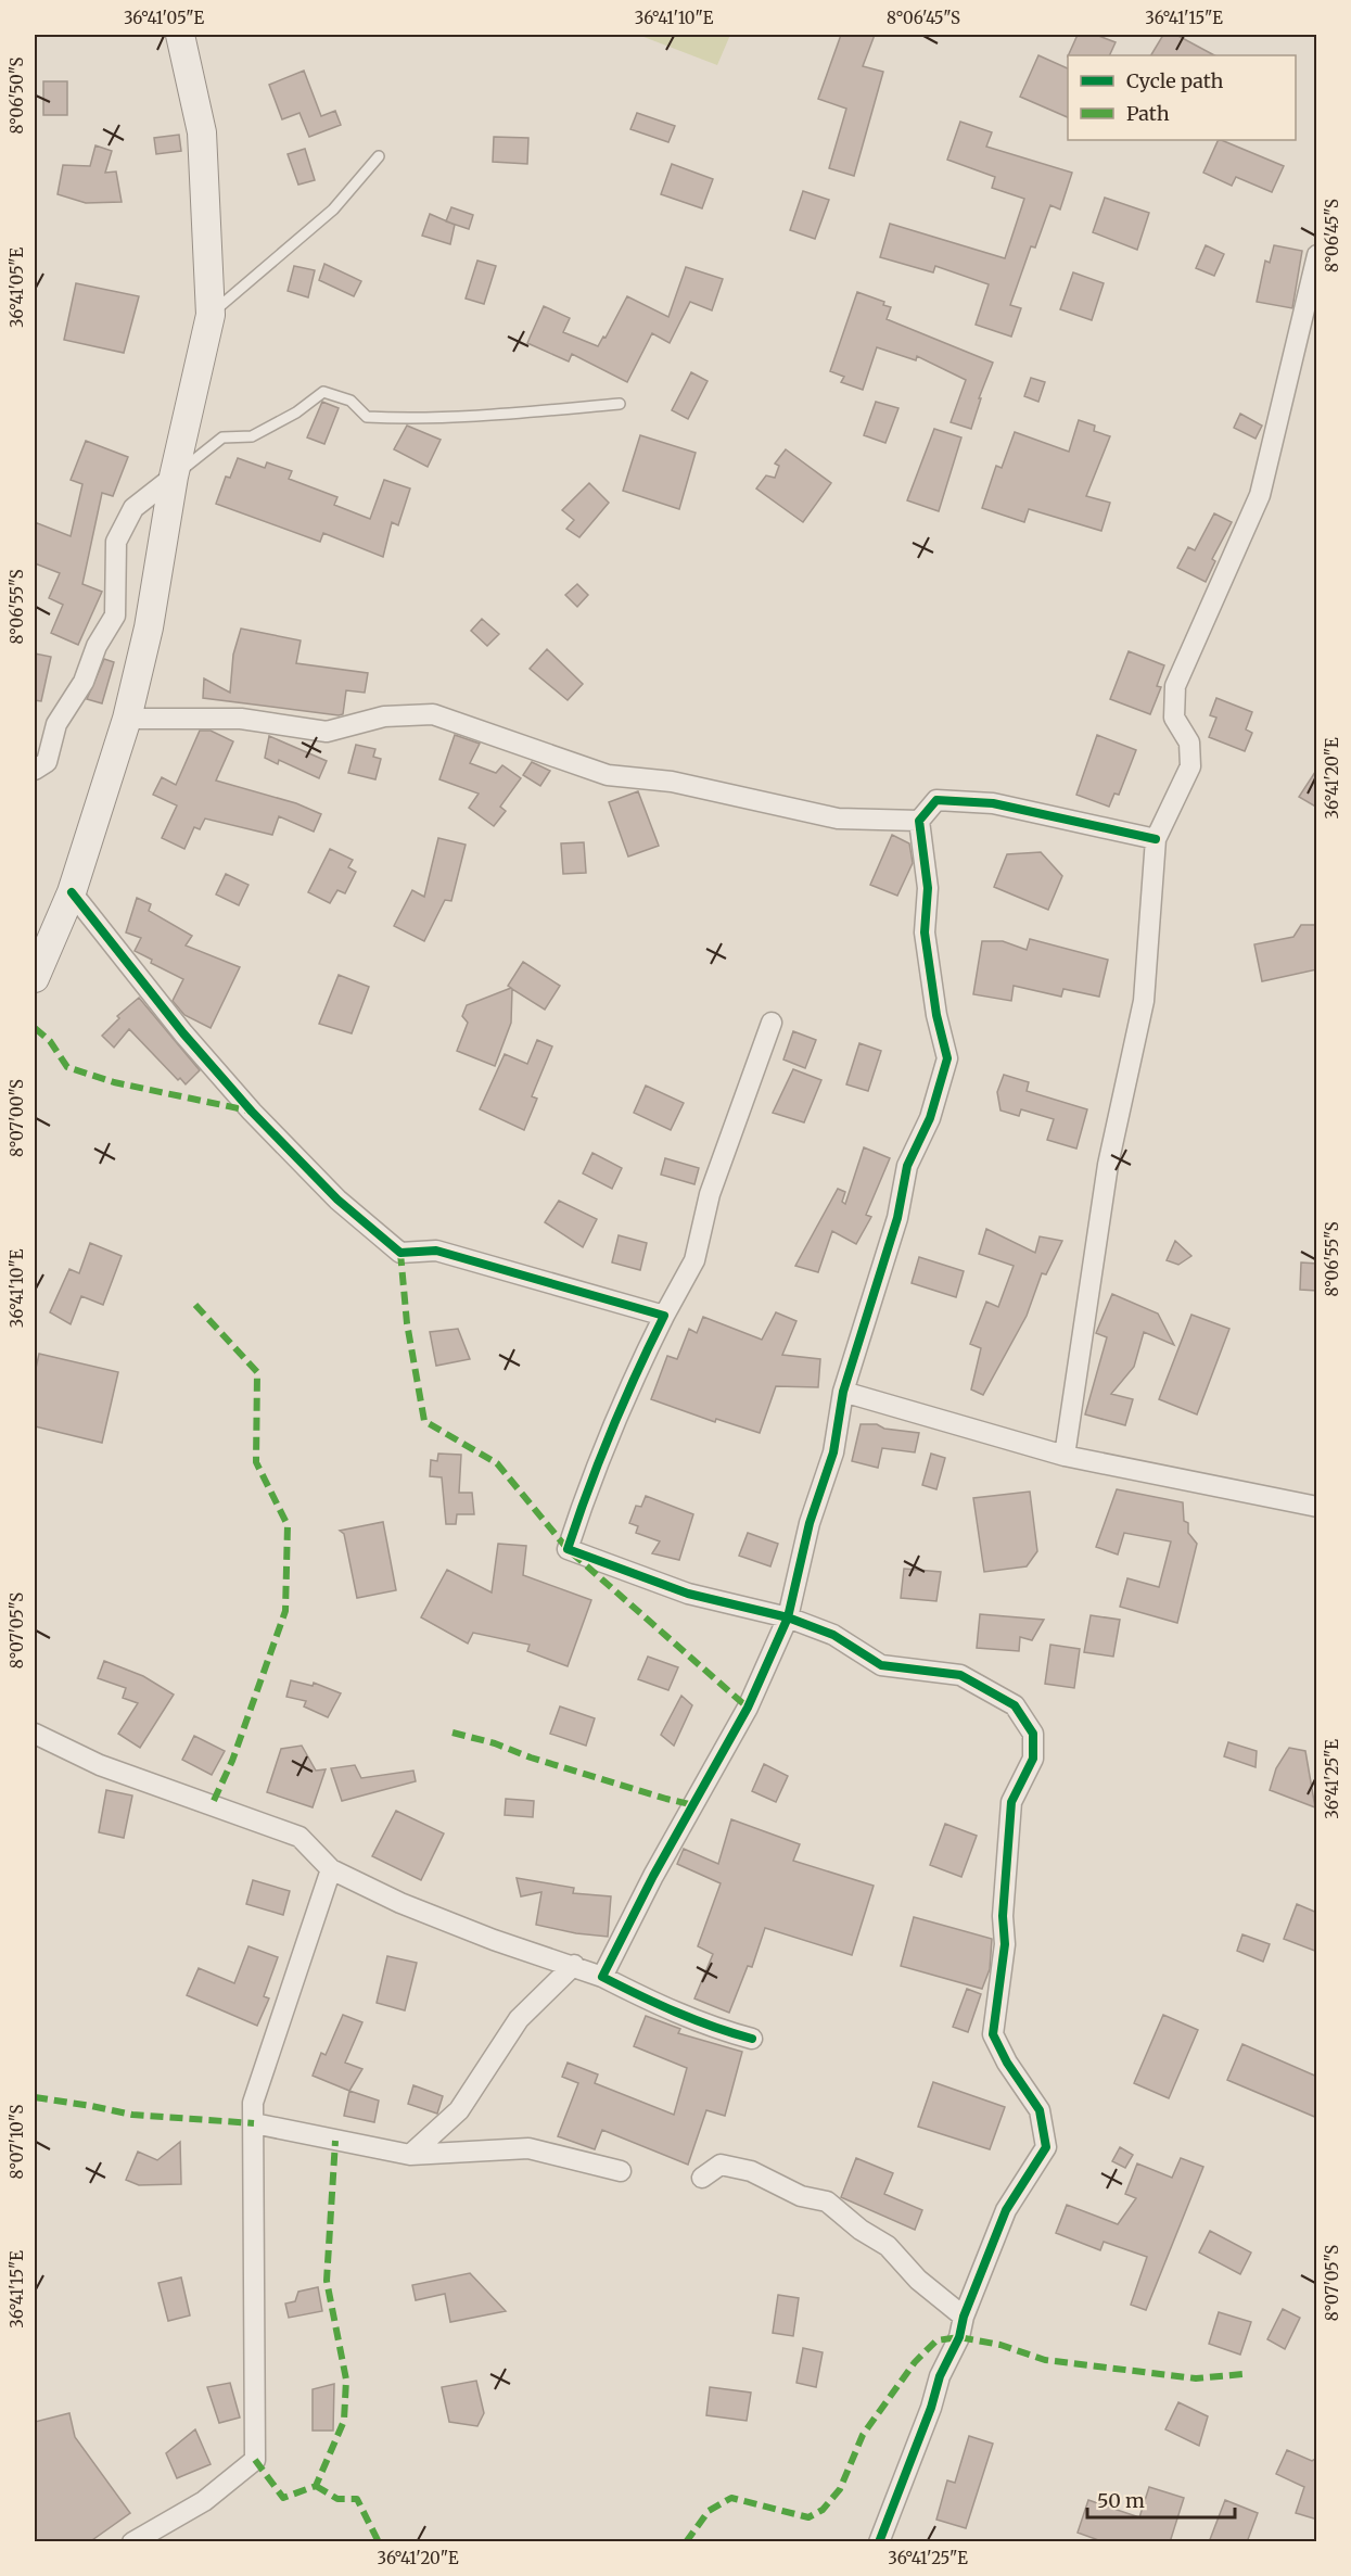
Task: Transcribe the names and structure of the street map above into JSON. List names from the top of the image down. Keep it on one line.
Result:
{"legend":["Cycle path","Path"],"scale_bar":"50 m","coordinates":["36°41'05\"E","36°41'10\"E","8°06'45\"S","36°41'15\"E","8°06'50\"S","8°06'55\"S","36°41'20\"E","8°07'00\"S","8°07'05\"S","36°41'25\"E","8°07'10\"S"]}
